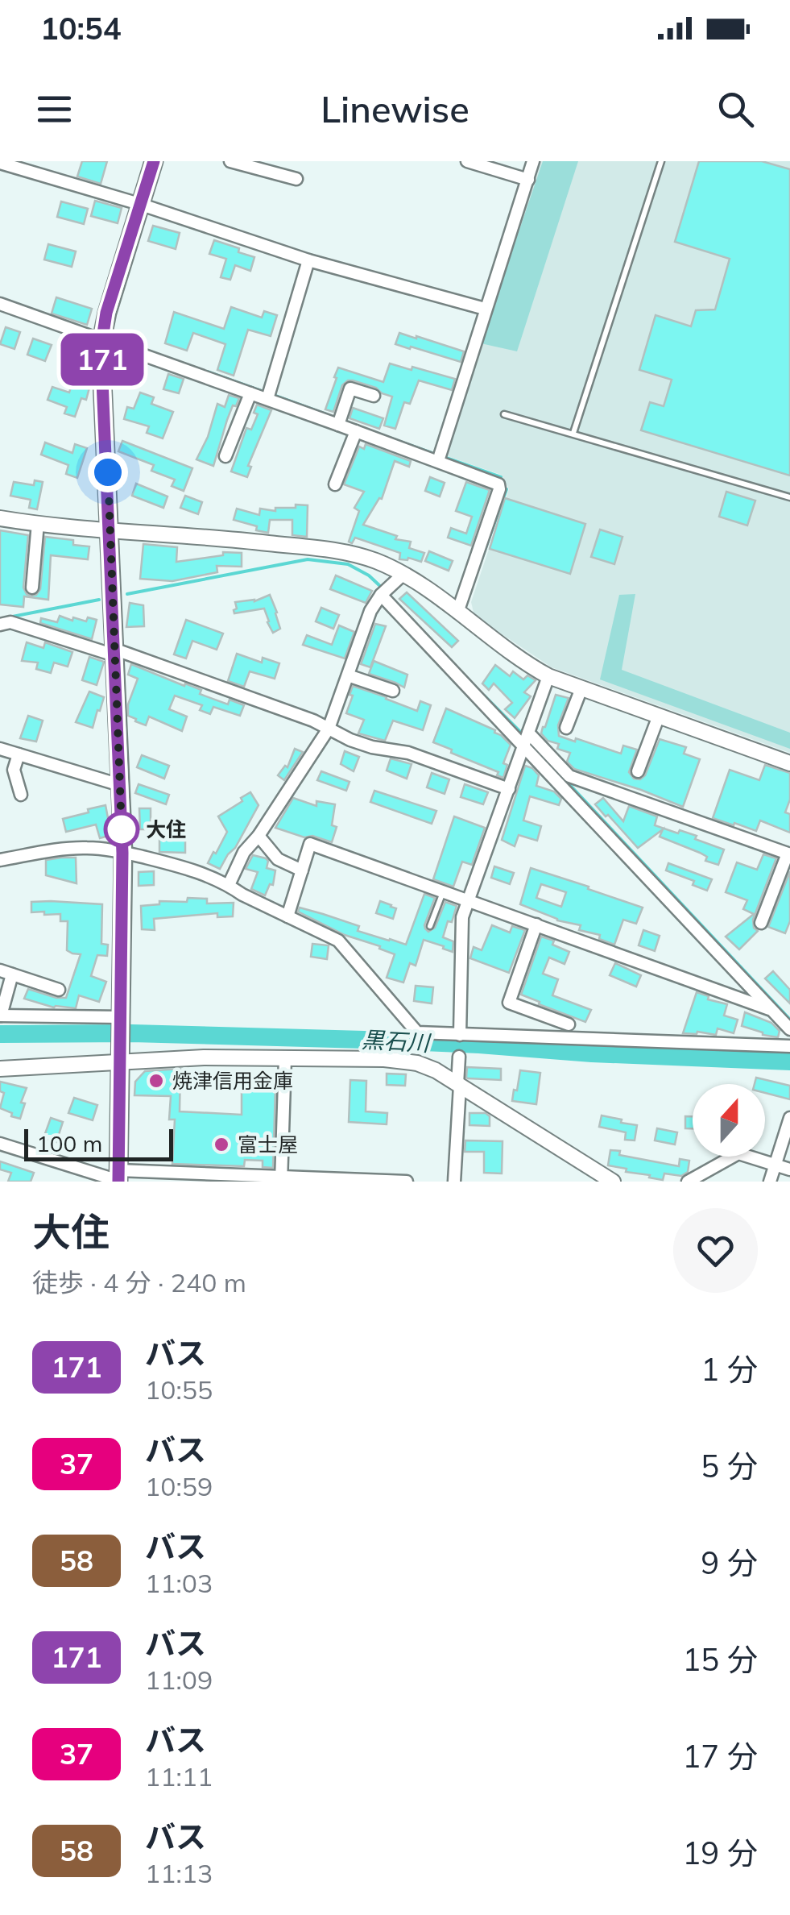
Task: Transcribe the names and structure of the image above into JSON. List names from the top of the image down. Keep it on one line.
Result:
{"water":["黒石川"],"places":["大住","焼津信用金庫","富士屋"],"lines":["bus line 171"],"scale_bar":"100 m","north":"top","page":{"status":"10:54","header":"Linewise","on_map":"171","scale":"100 m","heading":["大住","徒歩 · 4 分 · 240 m"],"list":[{"mark":"171","name":"バス","note":"10:55","value":"1 分"},{"mark":"37","name":"バス","note":"10:59","value":"5 分"},{"mark":"58","name":"バス","note":"11:03","value":"9 分"},{"mark":"171","name":"バス","note":"11:09","value":"15 分"},{"mark":"37","name":"バス","note":"11:11","value":"17 分"},{"mark":"58","name":"バス","note":"11:13","value":"19 分"}]}}
